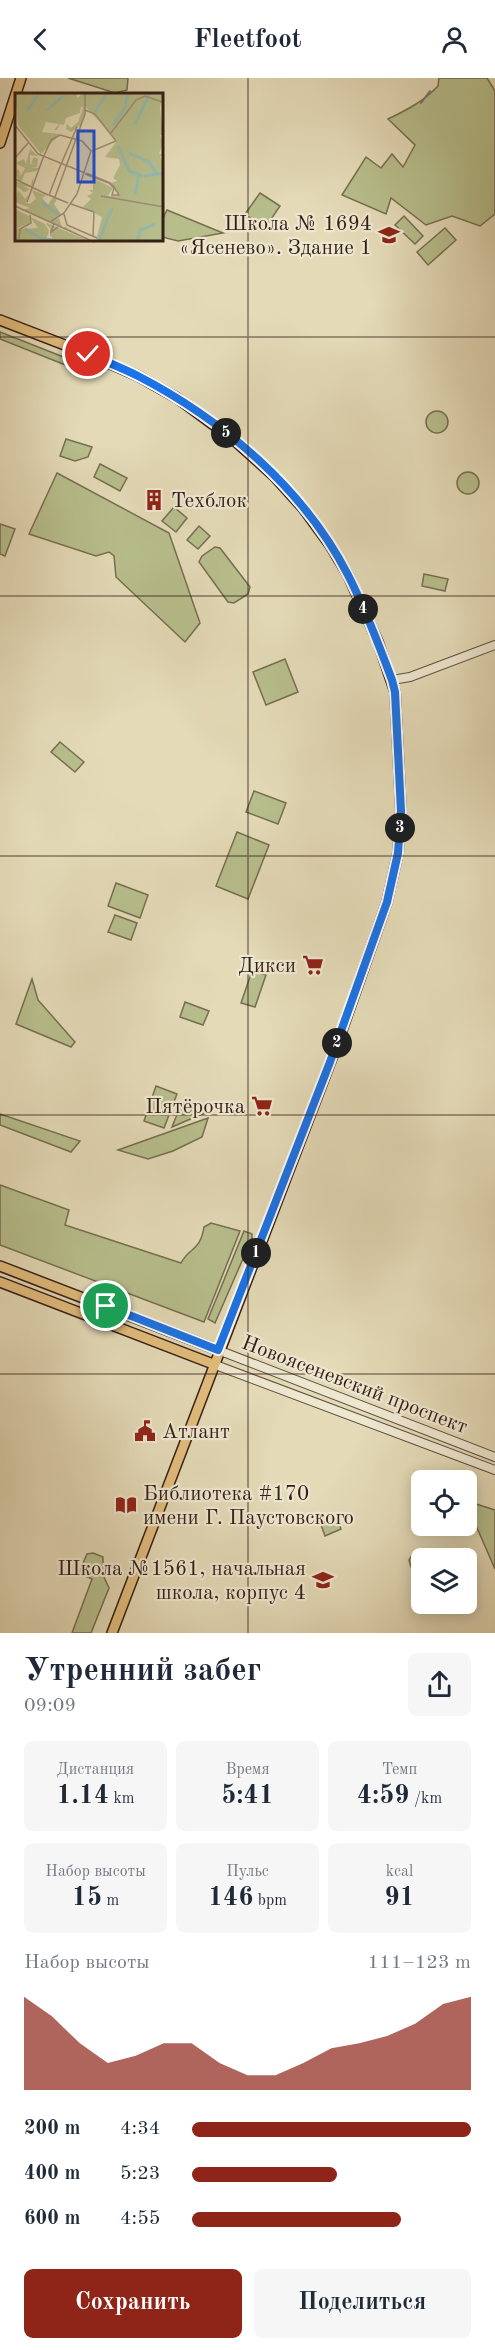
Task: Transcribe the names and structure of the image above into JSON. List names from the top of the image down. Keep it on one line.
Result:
{"streets":{"main road":["Новоясеневский проспект"]},"places":{"school or university":["Школа № 1694 «Ясенево». Здание 1","Школа №1561, начальная школа, корпус 4"],"building":["Техблок"],"supermarket":["Дикси","Пятёрочка"],"public building":["Атлант"],"library":["Библиотека #170 имени Г. Паустовского"]},"page":{"header":"Fleetfoot","pins":["5","4","3","2","1"],"heading":["Утренний забег","09:09"],"stats":[["Дистанция","1.14 km"],["Время","5:41"],["Темп","4:59 /km"],["Набор высоты","15 m"],["Пульс","146 bpm"],["kcal","91"]],"chart":["Набор высоты","111–123 m"],"list":[{"name":"200 m","note":"4:34"},{"name":"400 m","note":"5:23"},{"name":"600 m","note":"4:55"}],"buttons":["Сохранить","Поделиться"]}}
